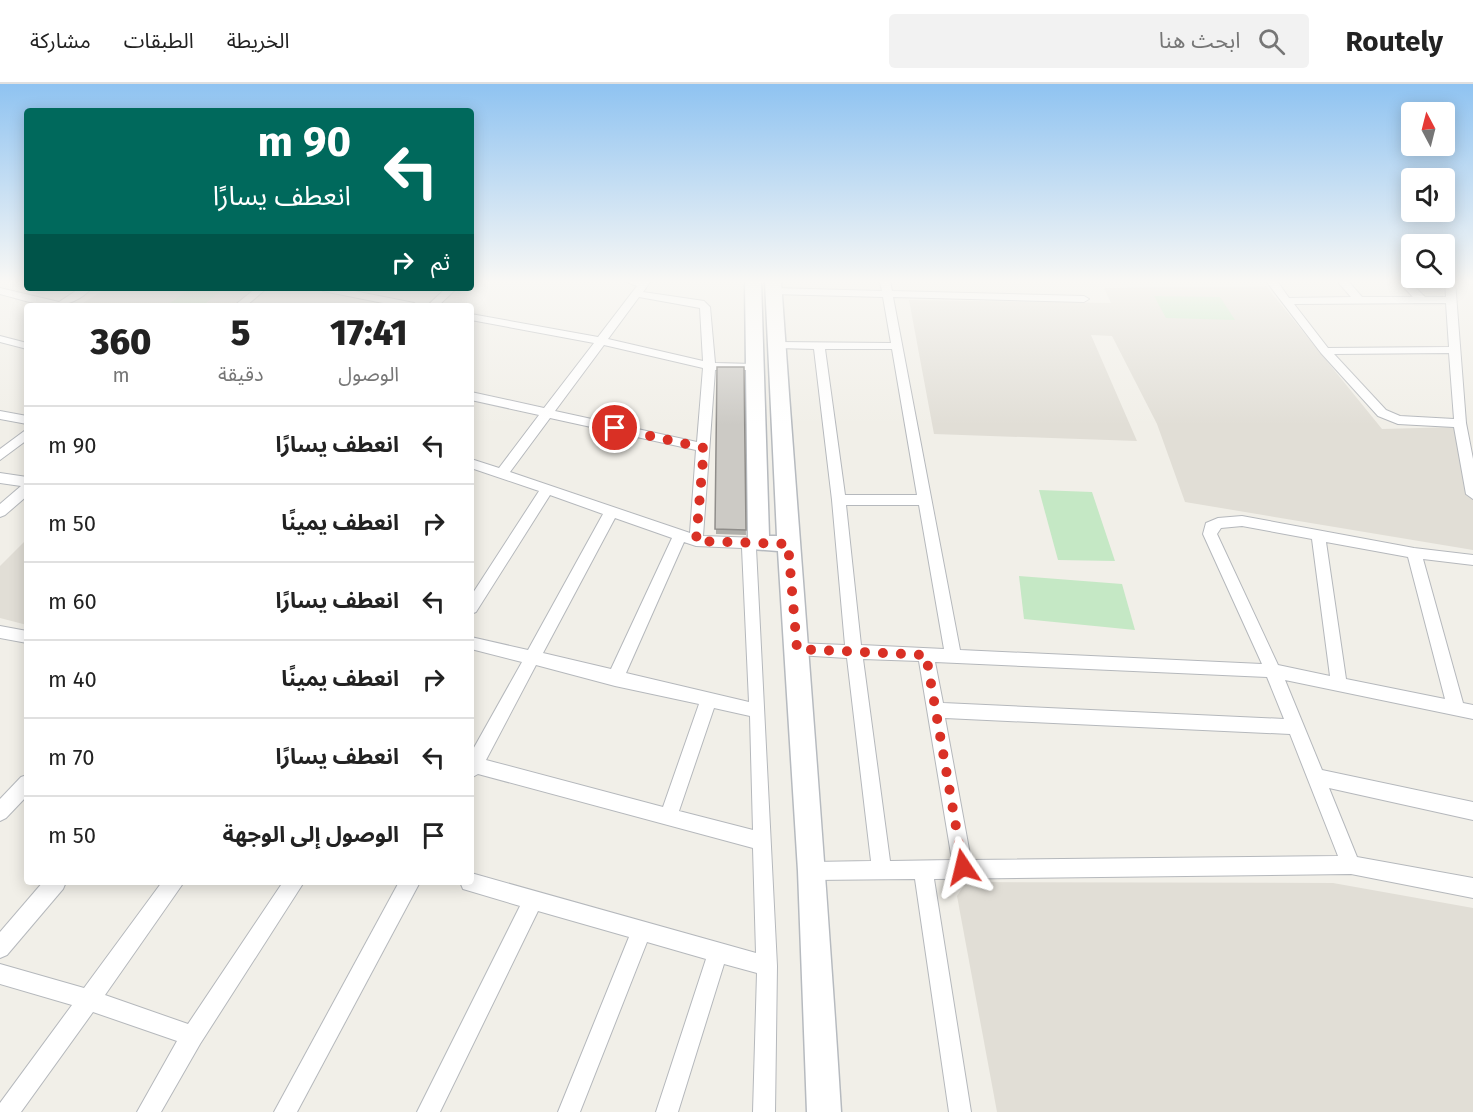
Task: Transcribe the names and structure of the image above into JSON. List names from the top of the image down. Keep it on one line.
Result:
{"north":"top","page":{"header":"Routely","search":"ابحث هنا","nav":["الخريطة","الطبقات","مشاركة"],"turn":["90 m","انعطف يسارًا"],"then":"ثم","eta":["17:41","الوصول","5","دقيقة","360","m"],"list":[{"name":"انعطف يسارًا","value":"90 m"},{"name":"انعطف يمينًا","value":"50 m"},{"name":"انعطف يسارًا","value":"60 m"},{"name":"انعطف يمينًا","value":"40 m"},{"name":"انعطف يسارًا","value":"70 m"},{"name":"الوصول إلى الوجهة","value":"50 m"}]}}
